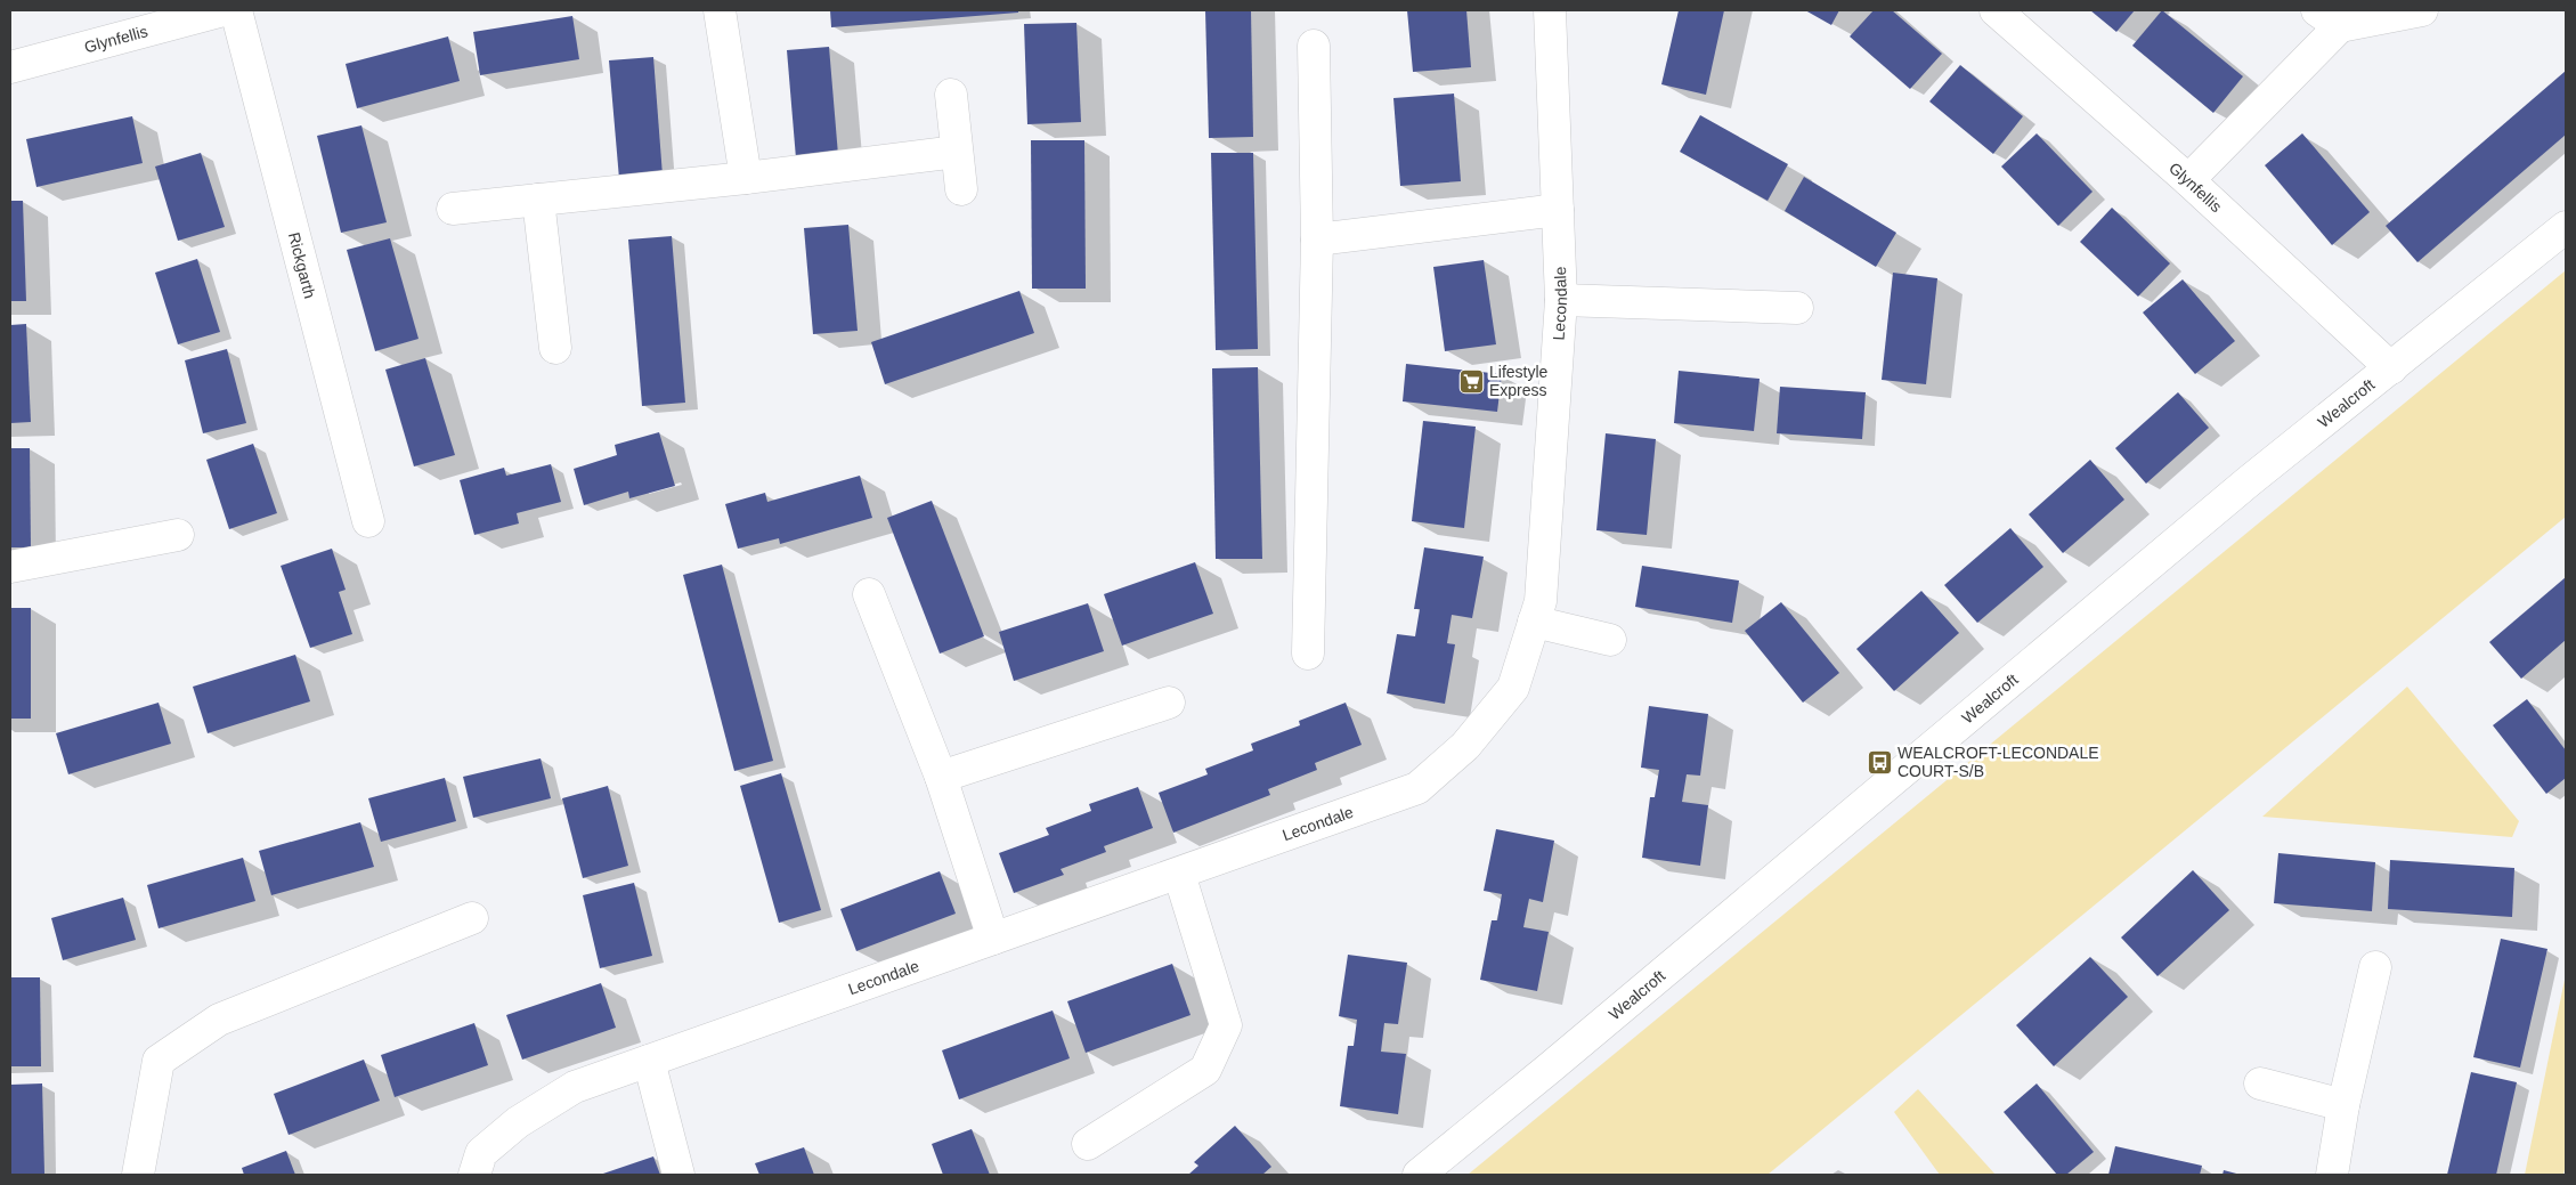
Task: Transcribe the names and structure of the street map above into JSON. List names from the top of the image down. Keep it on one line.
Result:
{"streets":{"street":["Glynfellis","Rickgarth","Lecondale","Wealcroft"]},"crossings":[["Glynfellis","Wealcroft"]],"places":{"supermarket":["Lifestyle Express"],"bus stop":["WEALCROFT-LECONDALE COURT-S/B"]}}
